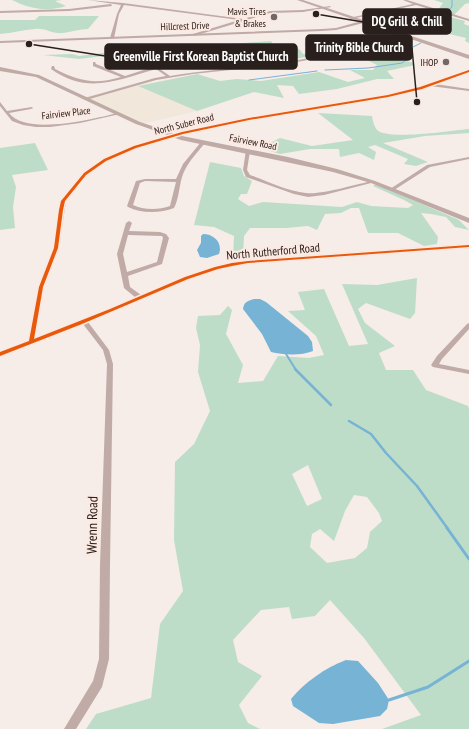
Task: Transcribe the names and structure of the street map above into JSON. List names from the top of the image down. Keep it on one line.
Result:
{"streets":{"street":["Hillcrest Drive","Fairview Place","North Suber Road","Fairview Road","North Rutherford Road","Wrenn Road"]},"crossings":[["Fairview Place","Fairview Road"],["North Suber Road","Fairview Road"],["North Suber Road","North Rutherford Road"],["North Rutherford Road","Wrenn Road"]],"places":["DQ Grill & Chill","Mavis Tires & Brakes","Greenville First Korean Baptist Church","IHOP","Trinity Bible Church"]}
